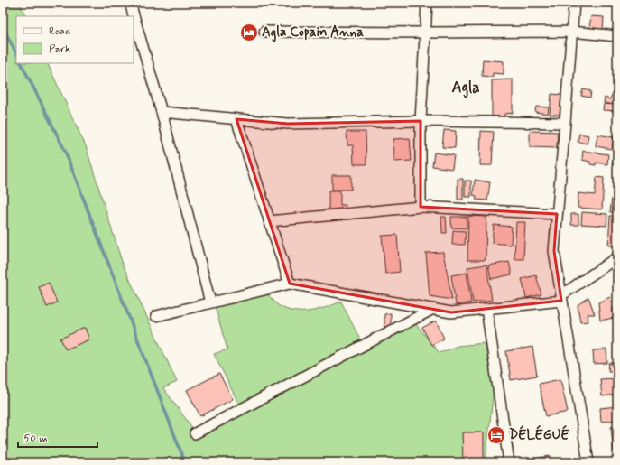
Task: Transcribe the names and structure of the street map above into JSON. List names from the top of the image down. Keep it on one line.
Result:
{"districts":["Agla"],"places":{"hotel":["Agla Copain Anna","DÉLÉGUÉ"]},"legend":["Road","Park"],"scale_bar":"50 m"}
